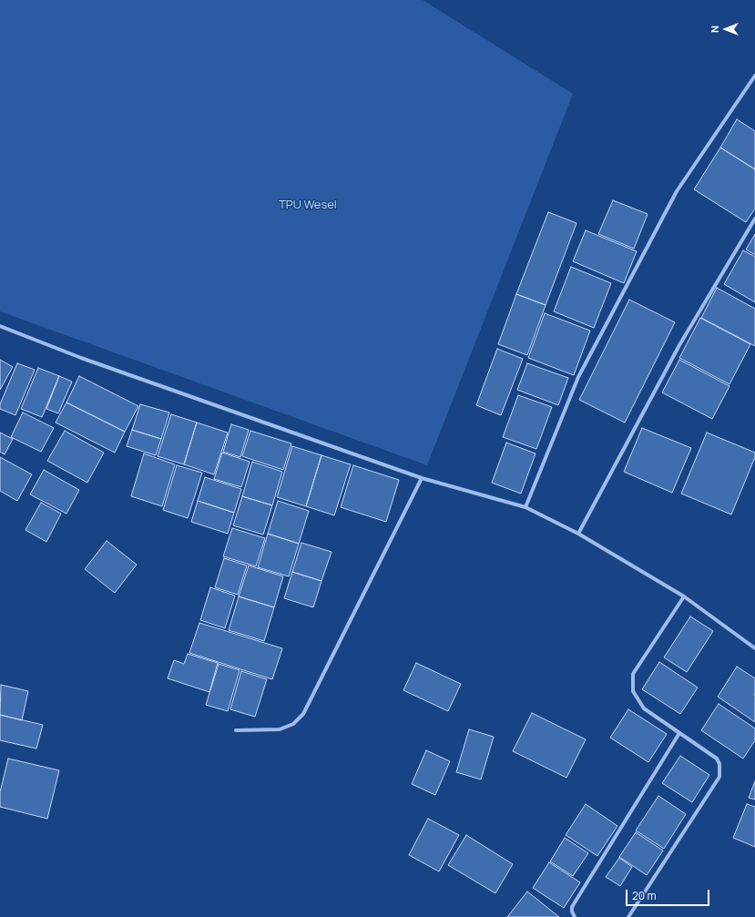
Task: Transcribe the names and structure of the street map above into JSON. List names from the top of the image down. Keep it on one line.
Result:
{"parks":["TPU Wesel"],"scale_bar":"20 m","north":"left"}
